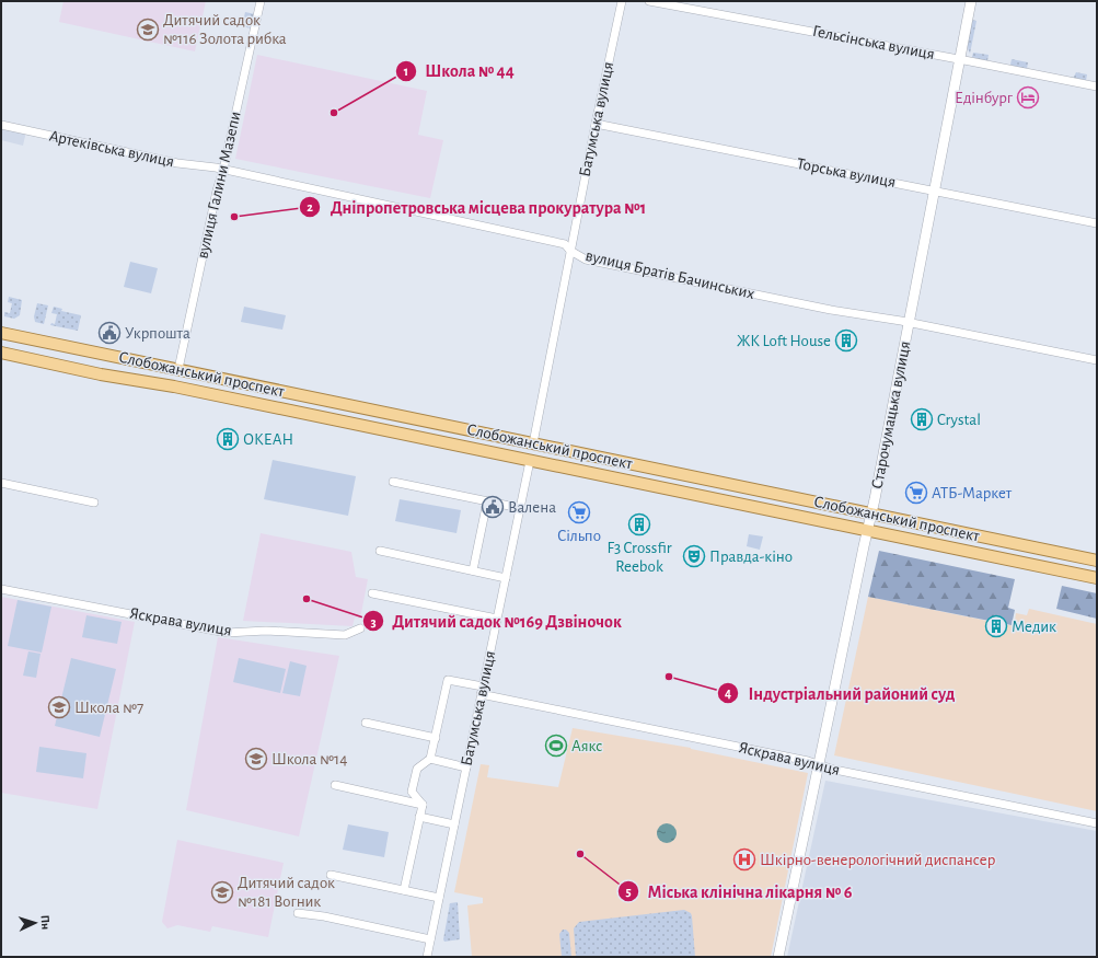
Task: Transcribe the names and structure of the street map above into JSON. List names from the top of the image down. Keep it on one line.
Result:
{"streets":{"main road":["Слобожанський проспект"],"street":["Гельсінська вулиця","Батумська вулиця","Артеківська вулиця","Торська вулиця","вулиця Галини Мазепи","вулиця Братів Бачинських","Старочумацька вулиця","Яскрава вулиця"]},"crossings":[["Гельсінська вулиця","Старочумацька вулиця"],["Батумська вулиця","Торська вулиця"],["Батумська вулиця","вулиця Братів Бачинських"],["Батумська вулиця","Слобожанський проспект"],["Батумська вулиця","Яскрава вулиця"],["Артеківська вулиця","вулиця Галини Мазепи"],["Артеківська вулиця","вулиця Братів Бачинських"],["Торська вулиця","Старочумацька вулиця"],["вулиця Галини Мазепи","вулиця Братів Бачинських"],["вулиця Галини Мазепи","Слобожанський проспект"],["вулиця Братів Бачинських","Старочумацька вулиця"],["Слобожанський проспект","Старочумацька вулиця"],["Старочумацька вулиця","Яскрава вулиця"]],"places":{"school or university":["Дитячий садок №116 Золота рибка","Школа №7","Школа №14","Дитячий садок №181 Вогник"],"hotel":["Едінбург"],"other":["Школа № 44","Дніпропетровська місцева прокуратура №1","Дитячий садок №169 Дзвіночок","Індустріальний районий суд","Міська клінічна лікарня № 6"],"public building":["Укрпошта","Валена"],"building":["ЖК Loft House","Crystal","ОКЕАН","F3 Crossfir Reebok","Медик"],"supermarket":["АТБ-Маркет","Сільпо"],"theatre":["Правда-кіно"],"sports":["Аякс"],"hospital":["Шкірно-венерологічний диспансер"]},"north":"right"}
